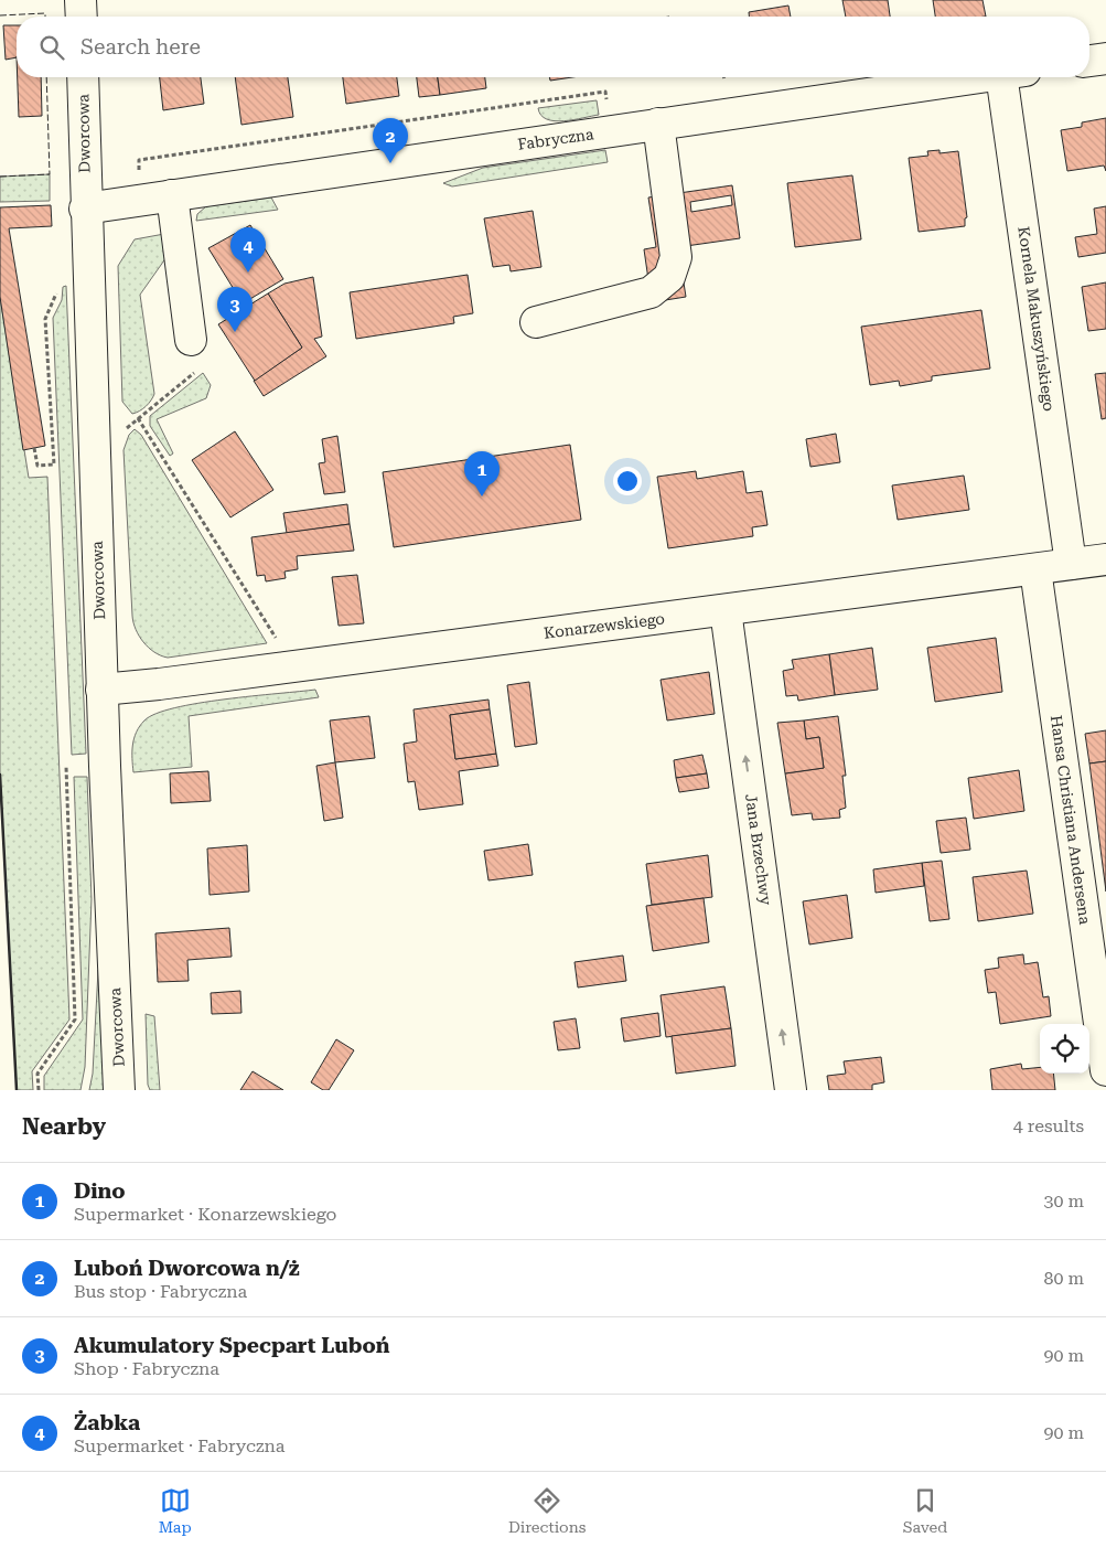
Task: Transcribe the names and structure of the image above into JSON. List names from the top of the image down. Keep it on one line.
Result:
{"streets":{"street":["Dworcowa","Fabryczna","Kornela Makuszyńskiego","Konarzewskiego","Hansa Christiana Andersena","Jana Brzechwy"]},"crossings":[["Dworcowa","Fabryczna"],["Dworcowa","Konarzewskiego"],["Kornela Makuszyńskiego","Konarzewskiego"],["Konarzewskiego","Hansa Christiana Andersena"],["Konarzewskiego","Jana Brzechwy"]],"one_way":["Jana Brzechwy"],"page":{"search":"Search here","pins":["2","4","3","1"],"heading":["Nearby","4 results"],"list":[{"mark":"1","name":"Dino","note":"Supermarket · Konarzewskiego","value":"30 m"},{"mark":"2","name":"Luboń Dworcowa n/ż","note":"Bus stop · Fabryczna","value":"80 m"},{"mark":"3","name":"Akumulatory Specpart Luboń","note":"Shop · Fabryczna","value":"90 m"},{"mark":"4","name":"Żabka","note":"Supermarket · Fabryczna","value":"90 m"}],"nav":["Map","Directions","Saved"]}}
